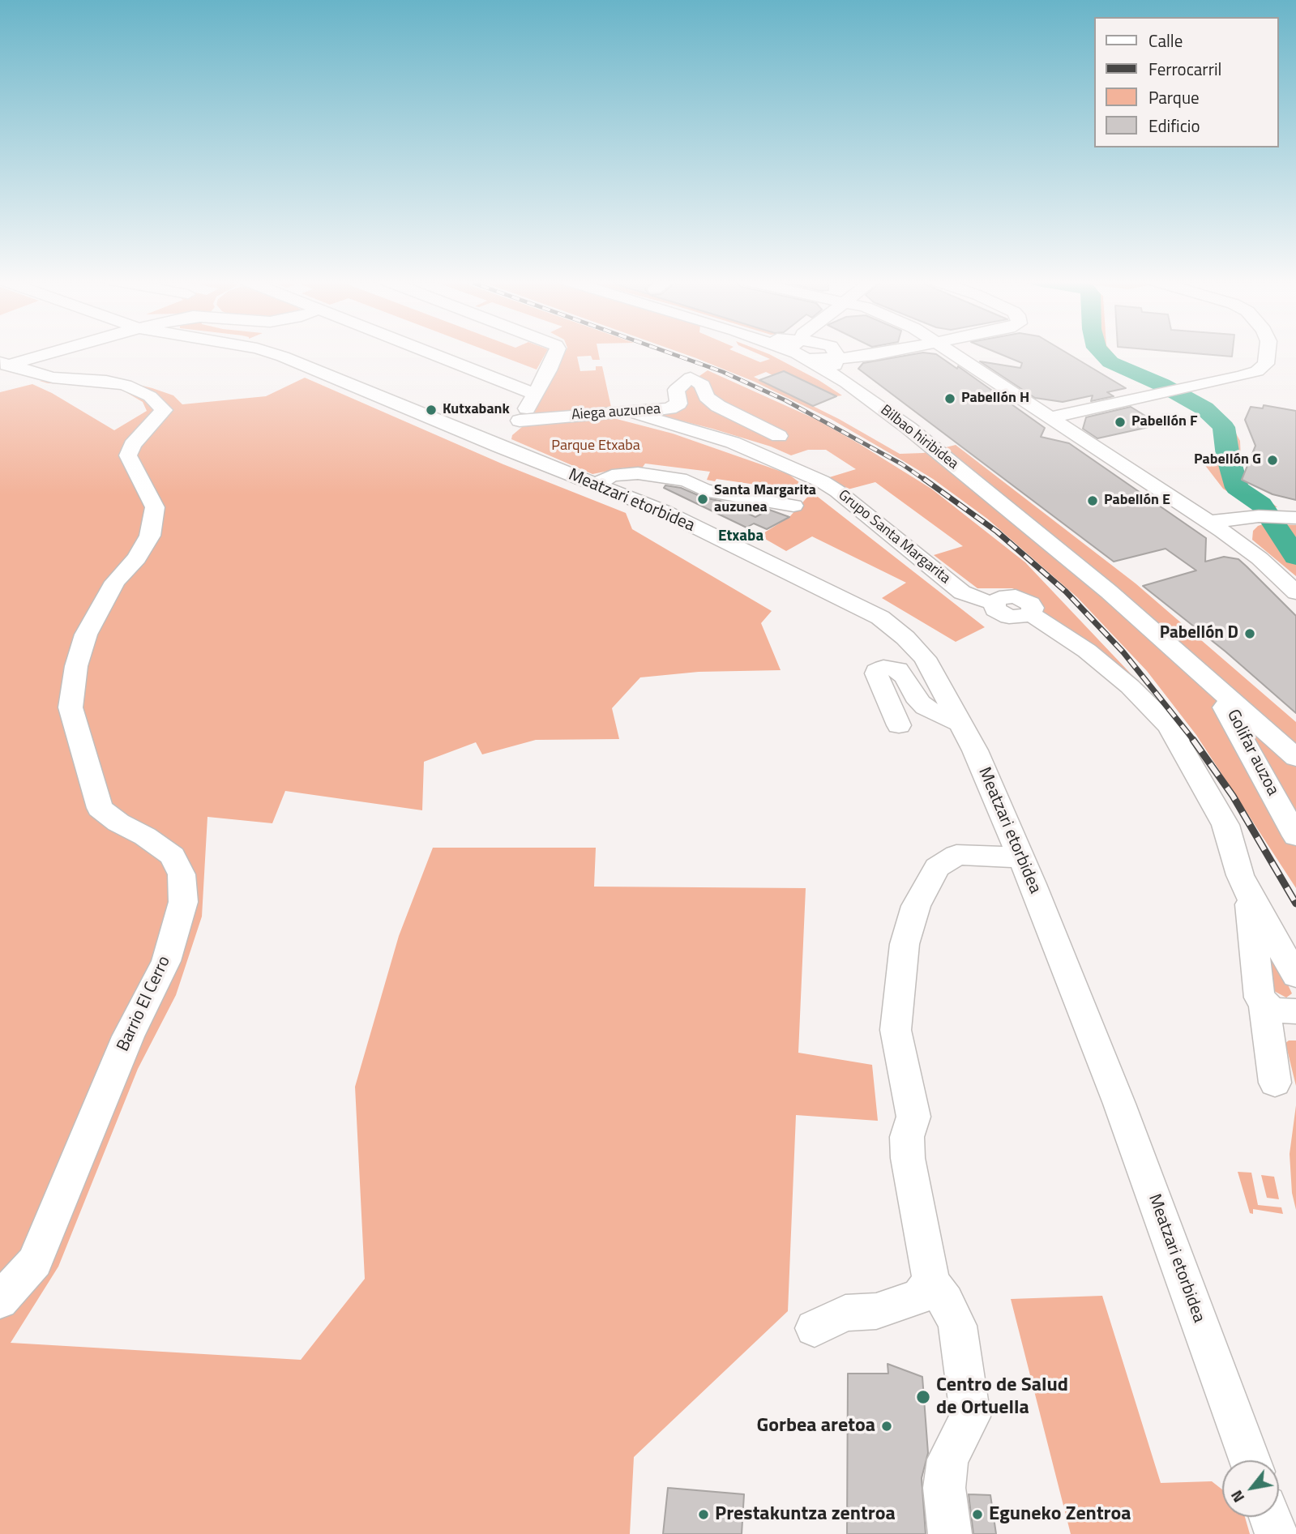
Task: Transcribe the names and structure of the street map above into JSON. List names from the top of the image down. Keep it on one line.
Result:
{"streets":{"street":["Aiega auzunea","Bilbao hiribidea","Meatzari etorbidea","Grupo Santa Margarita","Golifar auzoa","Barrio El Cerro"]},"crossings":[["Aiega auzunea","Meatzari etorbidea"],["Aiega auzunea","Grupo Santa Margarita"],["Bilbao hiribidea","Golifar auzoa"]],"districts":["Etxaba"],"parks":["Parque Etxaba"],"places":["Pabellón H","Kutxabank","Pabellón F","Pabellón G","Santa Margarita auzunea","Pabellón E","Pabellón D","Centro de Salud de Ortuella","Gorbea aretoa","Prestakuntza zentroa","Eguneko Zentroa"],"legend":["Calle","Ferrocarril","Parque","Edificio"],"north":"bottom left"}
